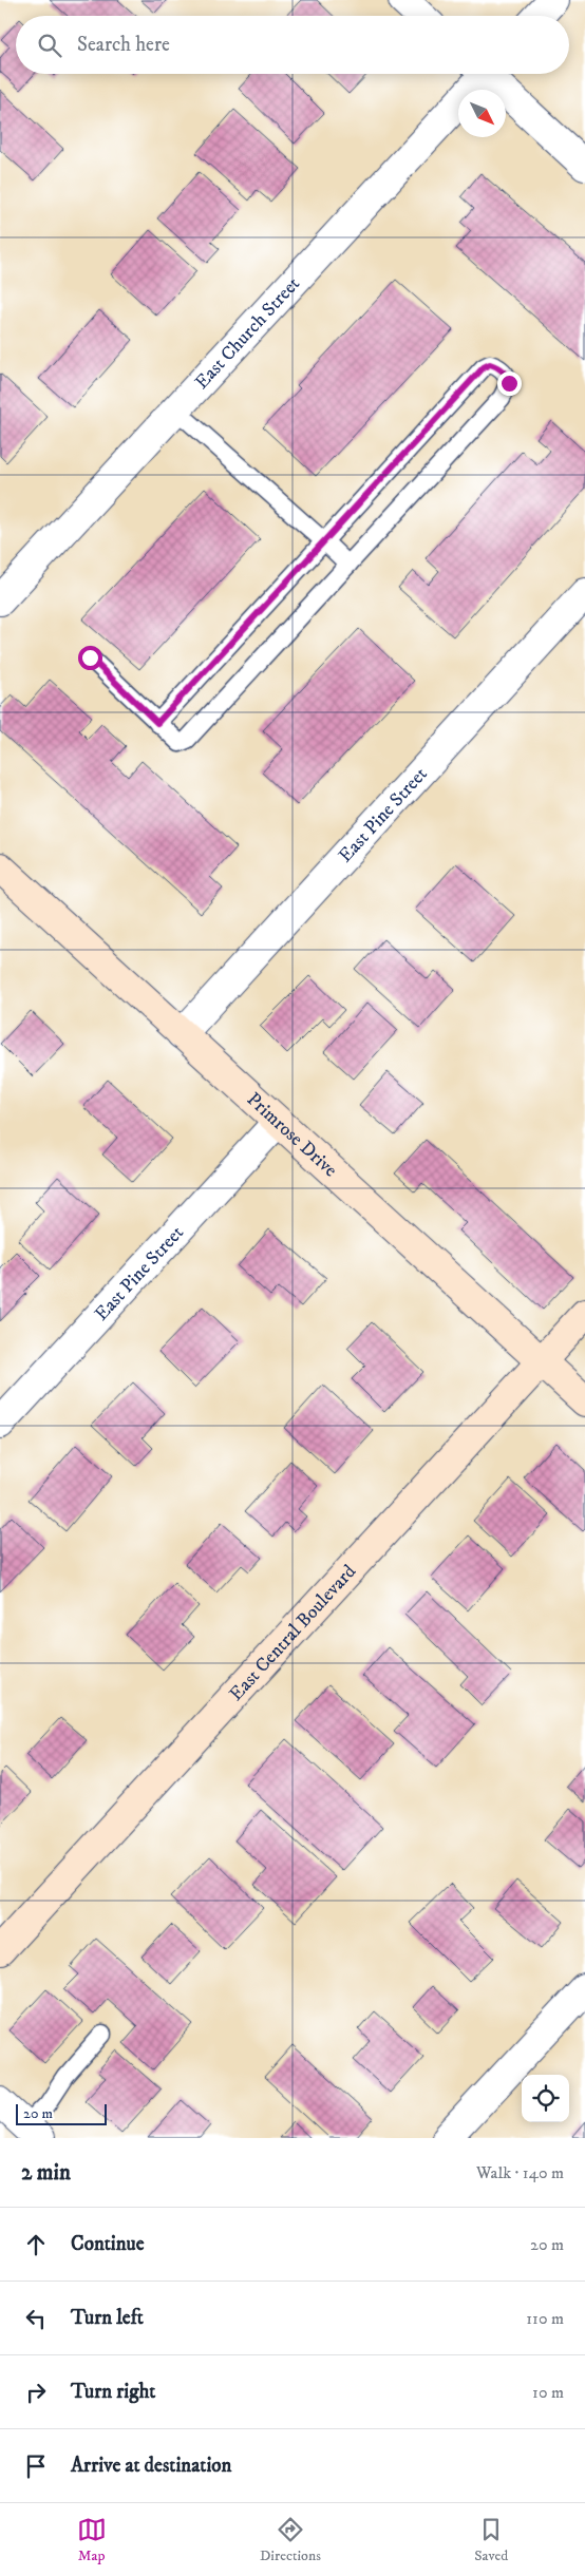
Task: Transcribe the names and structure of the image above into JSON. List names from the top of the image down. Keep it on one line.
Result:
{"streets":{"street":["East Church Street","East Pine Street","Primrose Drive","East Central Boulevard"]},"crossings":[["East Pine Street","Primrose Drive"],["Primrose Drive","East Central Boulevard"]],"scale_bar":"20 m","north":"bottom right","page":{"search":"Search here","scale":"20 m","heading":["2 min","Walk · 140 m"],"list":[["Continue","20 m"],["Turn left","110 m"],["Turn right","10 m"],"Arrive at destination"],"nav":["Map","Directions","Saved"]}}
